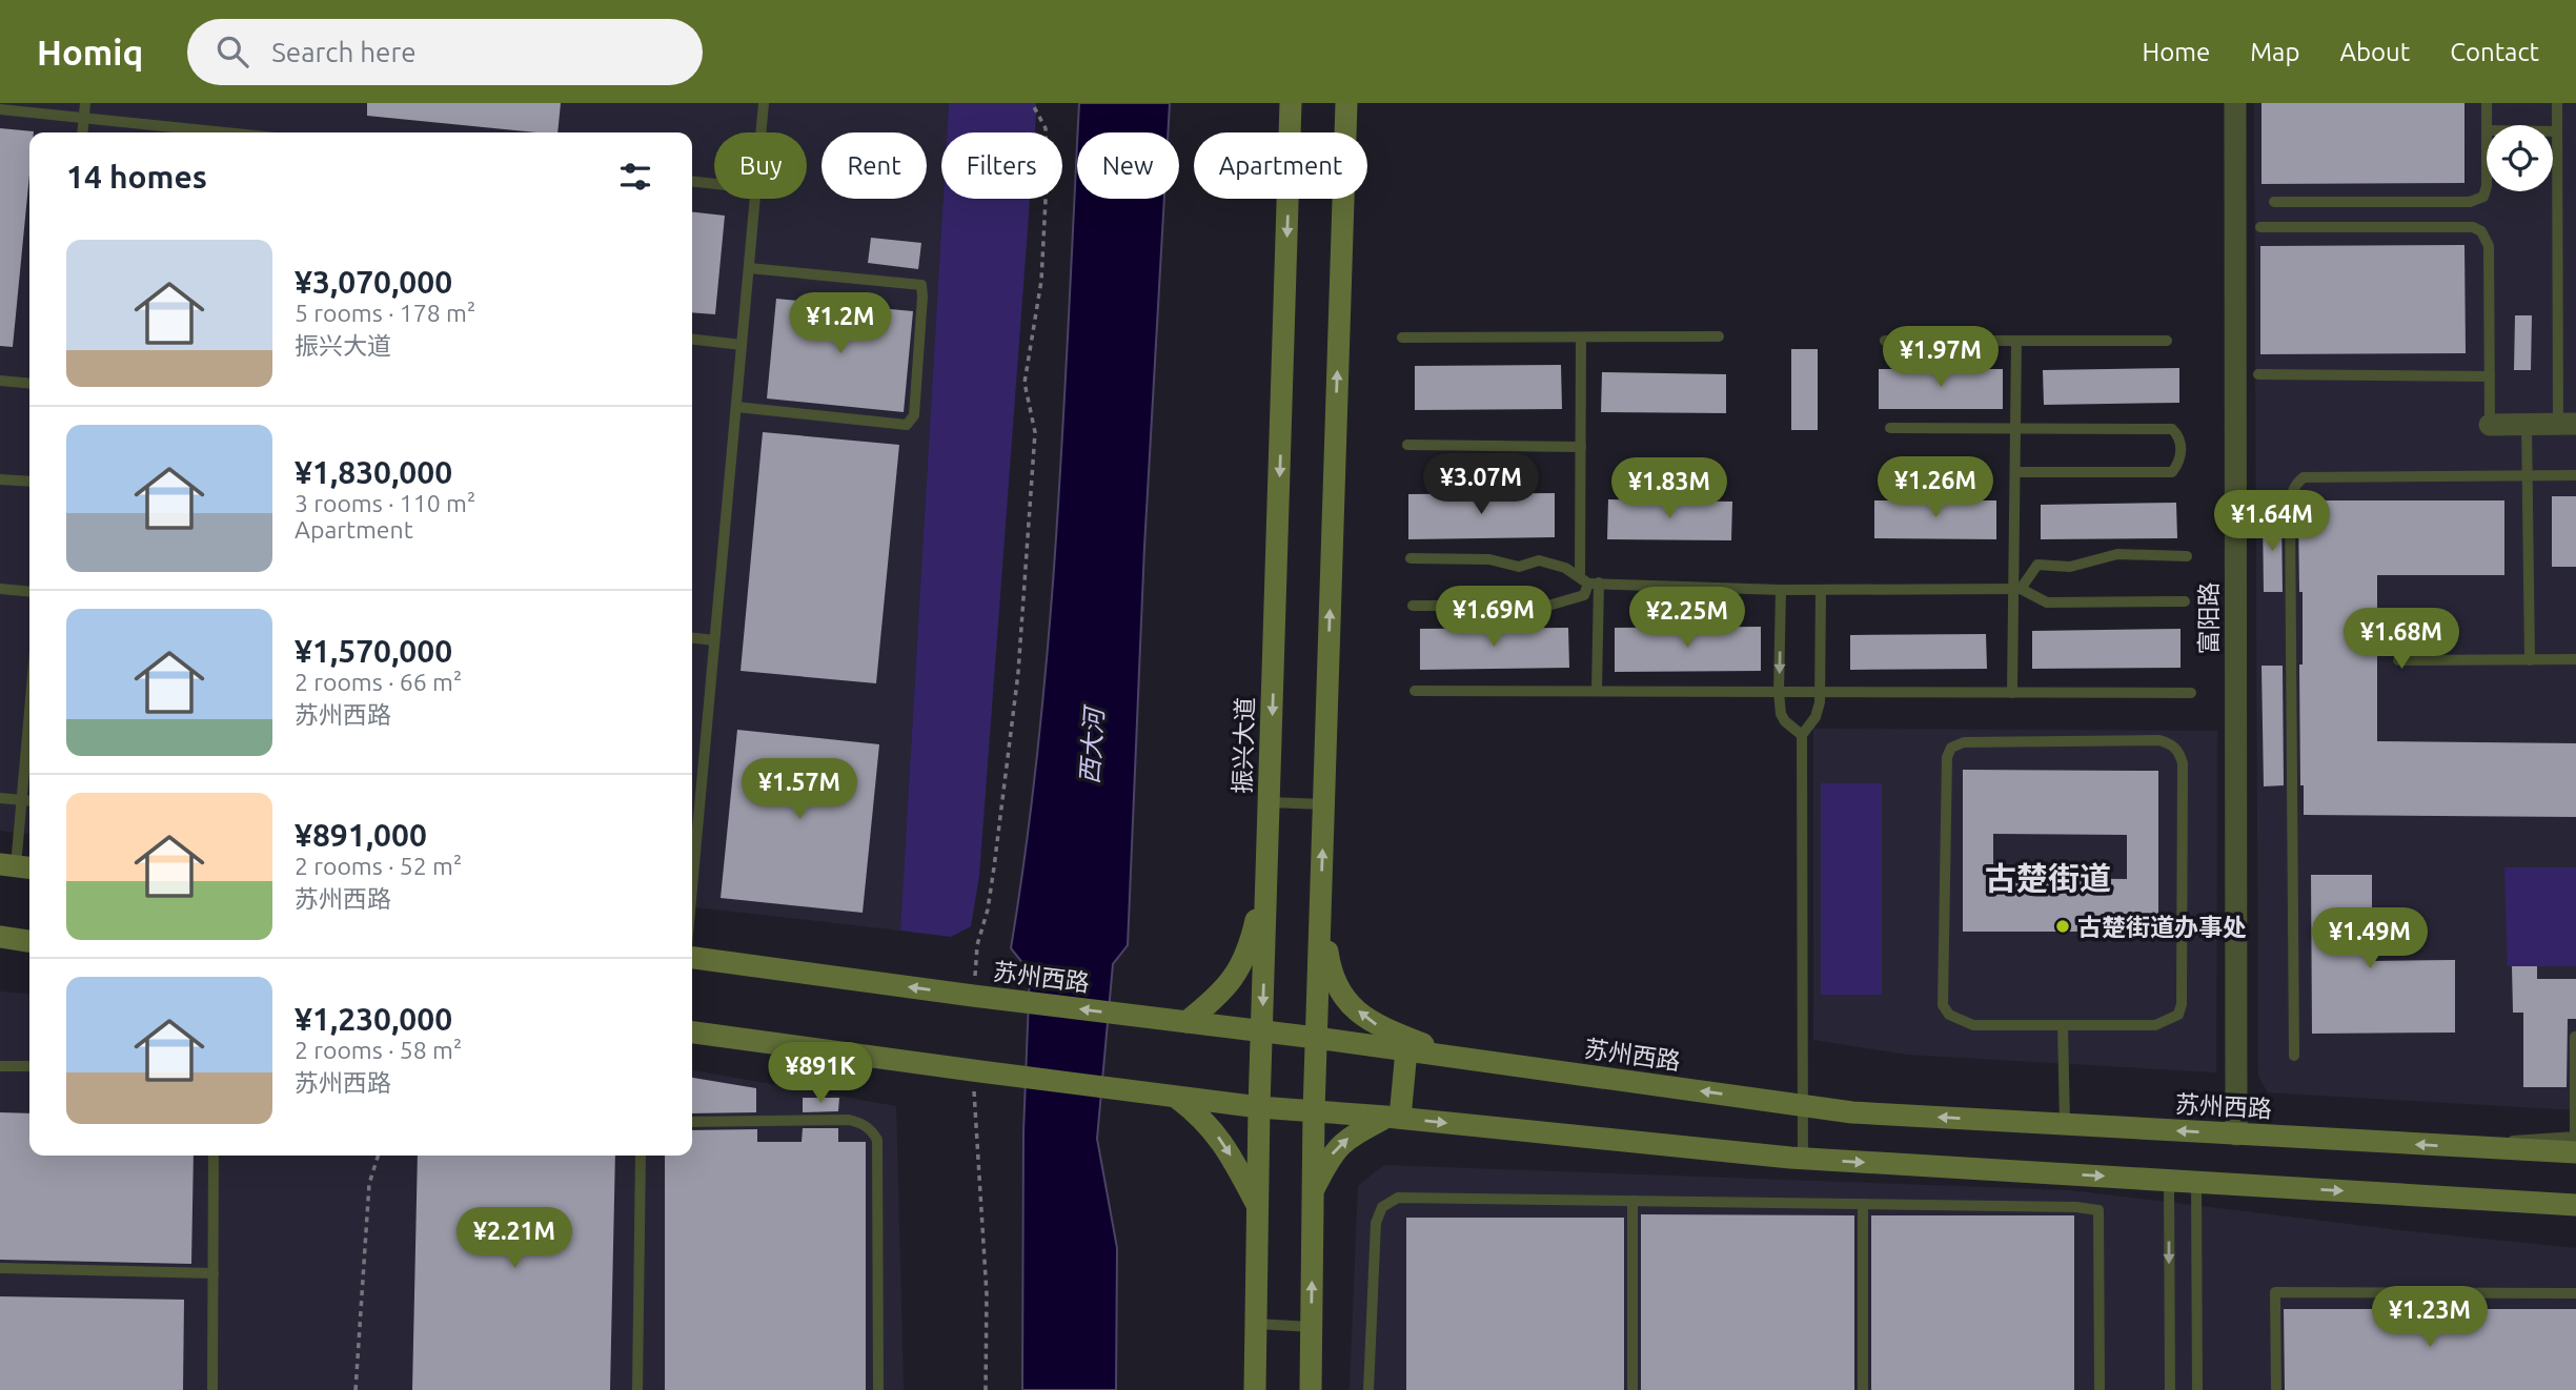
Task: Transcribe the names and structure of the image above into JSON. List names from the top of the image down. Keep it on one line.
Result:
{"streets":{"main road":["振兴大道","苏州西路"],"street":["富阳路"]},"crossings":[["富阳路","苏州西路"],["振兴大道","苏州西路"]],"districts":["古楚街道"],"water":["西大河"],"places":["古楚街道办事处"],"page":{"header":"Homiq","search":"Search here","nav":["Home","Map","About","Contact"],"chip":["Buy","Rent","Filters","New","Apartment"],"heading":"14 homes","list":[{"name":"¥3,070,000","note":"5 rooms · 178 m² · 振兴大道"},{"name":"¥1,830,000","note":"3 rooms · 110 m² · Apartment"},{"name":"¥1,570,000","note":"2 rooms · 66 m² · 苏州西路"},{"name":"¥891,000","note":"2 rooms · 52 m² · 苏州西路"},{"name":"¥1,230,000","note":"2 rooms · 58 m² · 苏州西路"}],"price":["¥1.2M","¥1.97M","¥3.07M","¥1.26M","¥1.83M","¥1.64M","¥1.69M","¥2.25M","¥1.68M","¥1.57M","¥1.49M","¥891K","¥2.21M","¥1.23M"]}}
